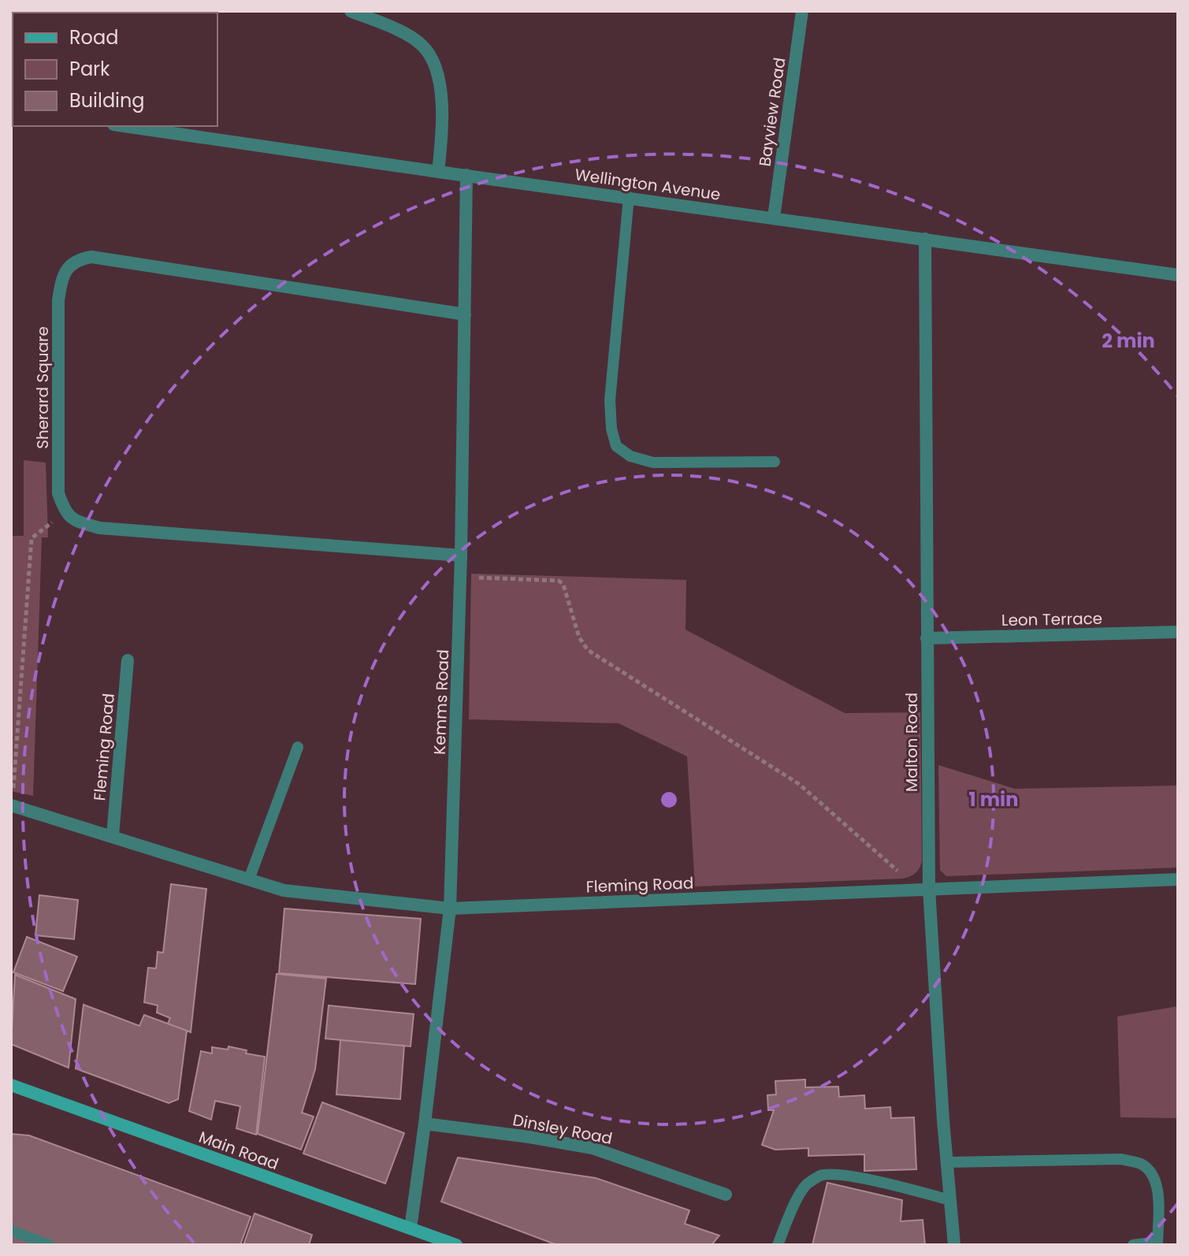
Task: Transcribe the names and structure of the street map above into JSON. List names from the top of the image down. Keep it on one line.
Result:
{"streets":{"main road":["Main Road"],"street":["Bayview Road","Wellington Avenue","Sherard Square","Leon Terrace","Kemms Road","Malton Road","Fleming Road","Dinsley Road"]},"crossings":[["Bayview Road","Wellington Avenue"],["Wellington Avenue","Kemms Road"],["Wellington Avenue","Malton Road"],["Sherard Square","Kemms Road"],["Leon Terrace","Malton Road"],["Kemms Road","Fleming Road"],["Kemms Road","Dinsley Road"],["Kemms Road","Main Road"],["Malton Road","Fleming Road"]],"legend":["Road","Park","Building"],"rings":["2 min","1 min"]}
